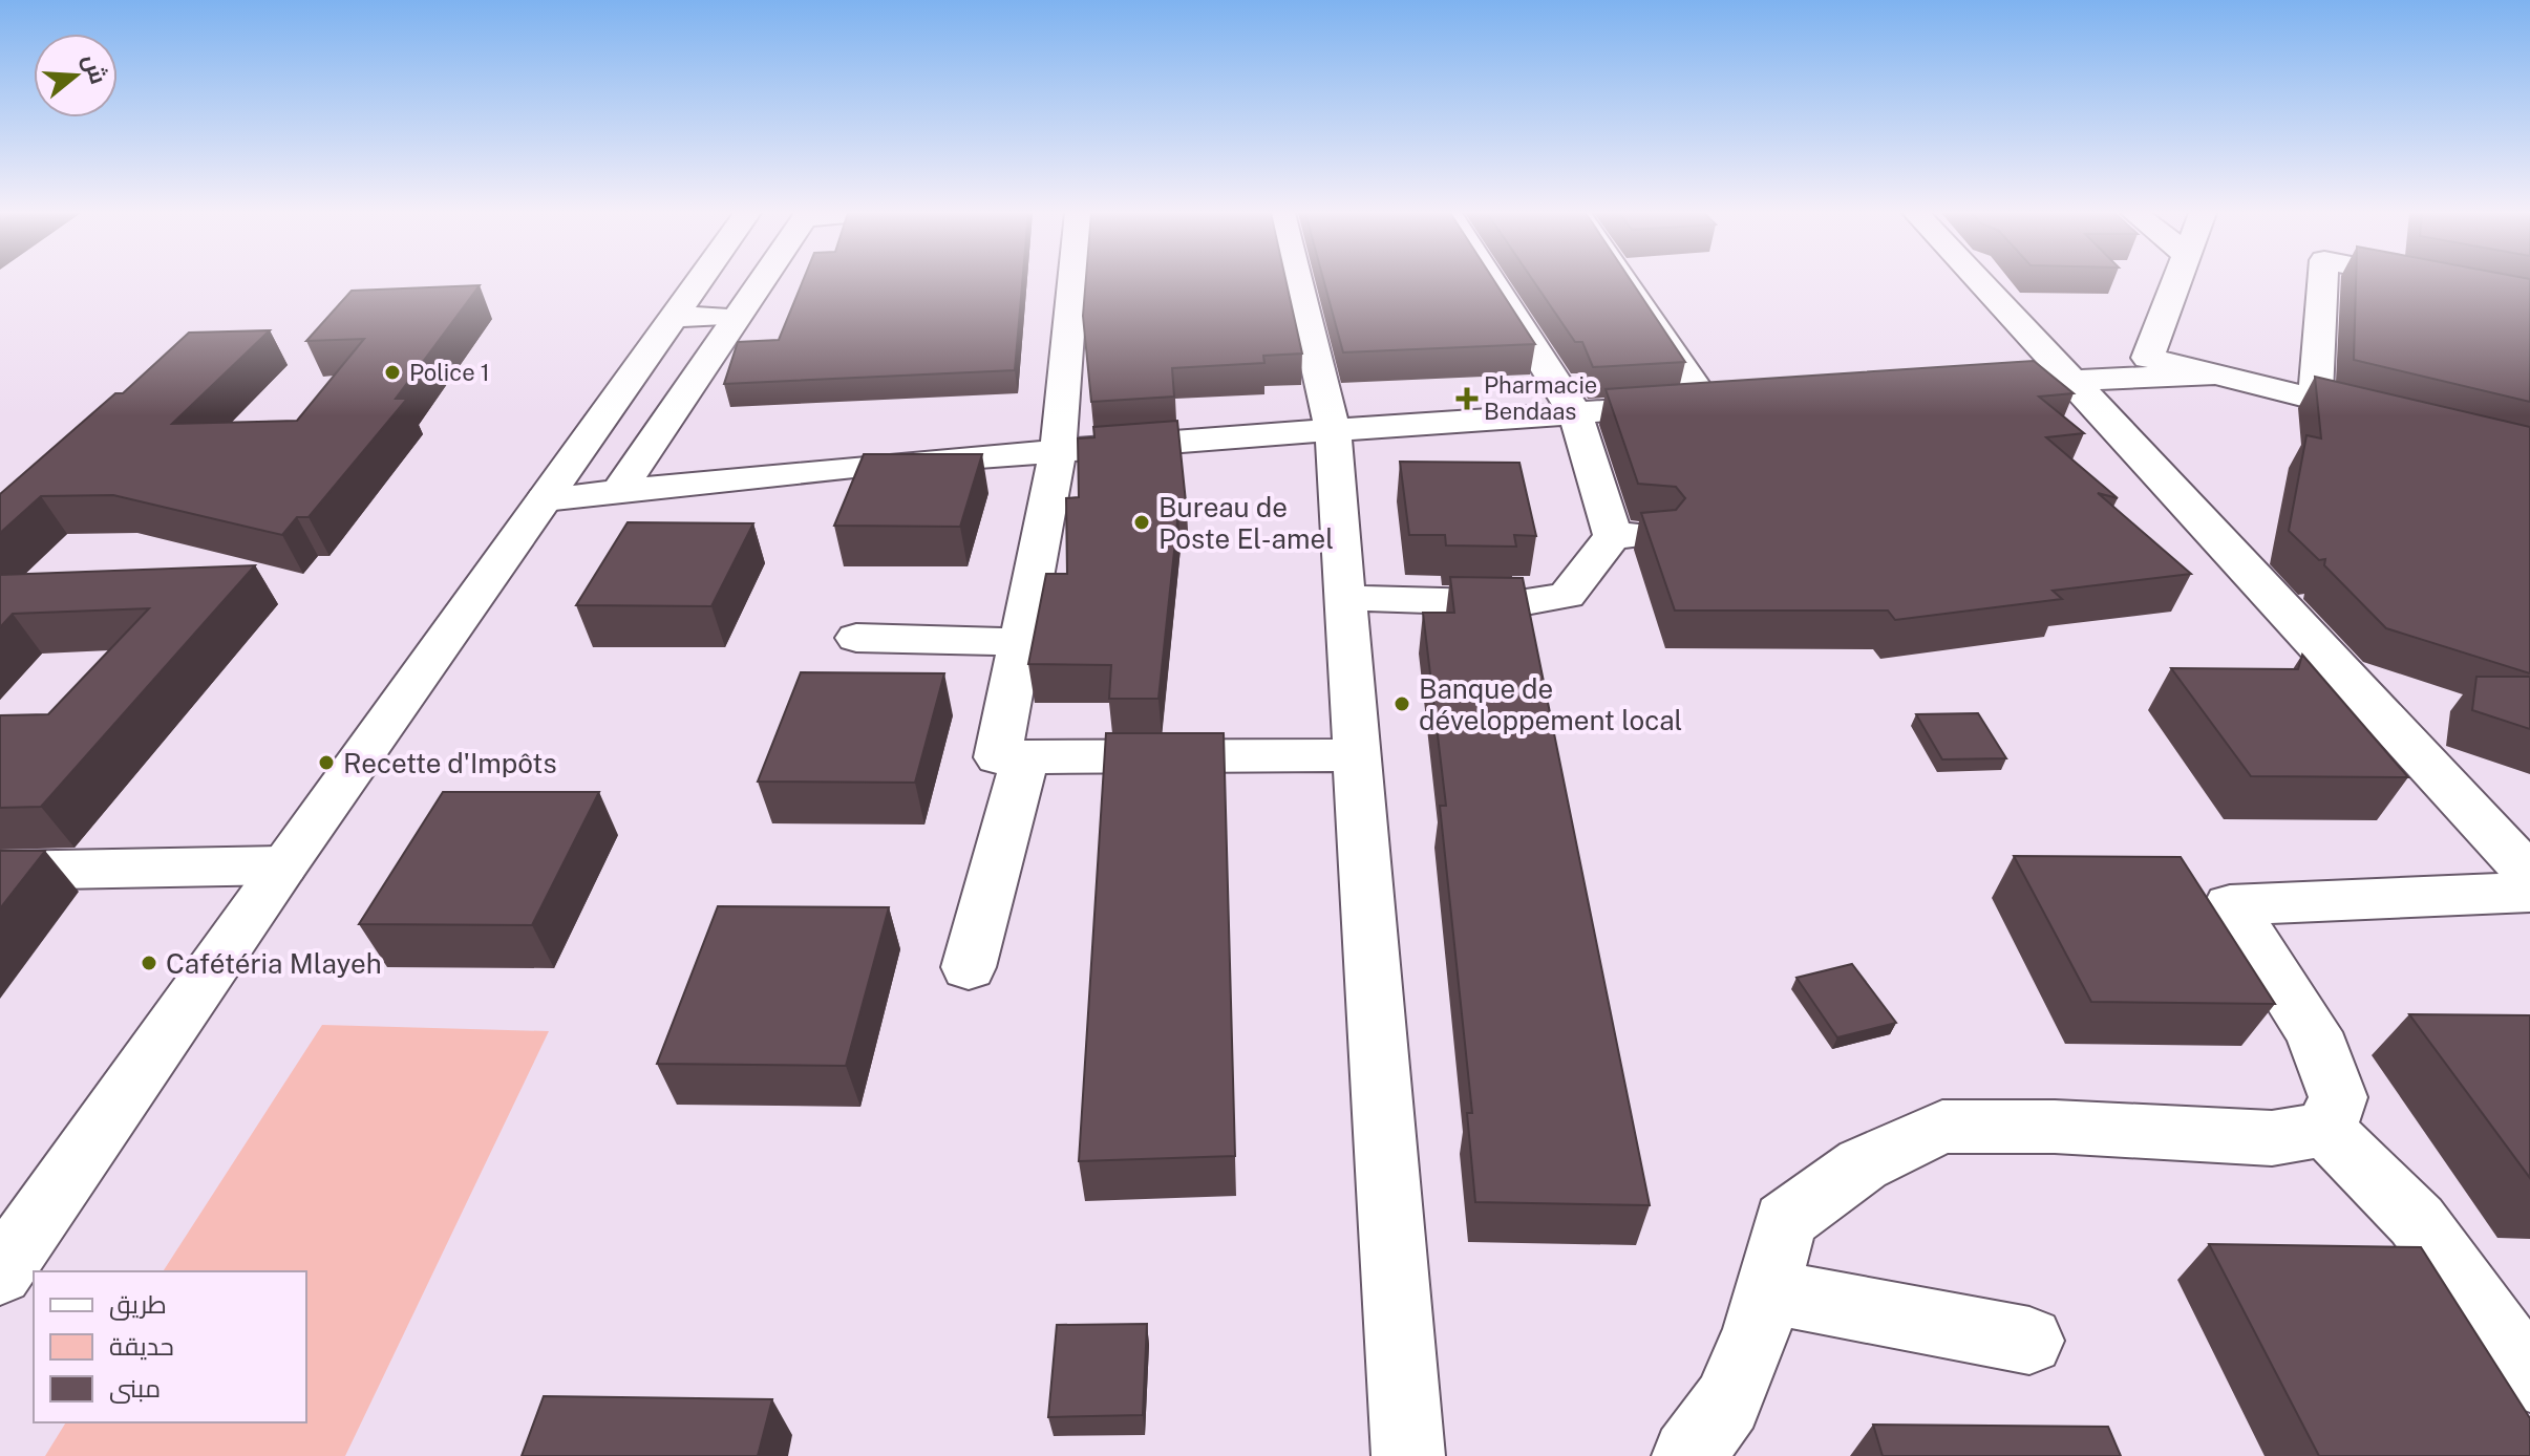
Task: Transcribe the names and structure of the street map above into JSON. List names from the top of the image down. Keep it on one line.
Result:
{"places":{"other":["Police 1","Bureau de Poste El-amel","Banque de développement local","Recette d'Impôts","Cafétéria Mlayeh"],"health":["Pharmacie Bendaas"]},"legend":["طريق","حديقة","مبنى"],"north":"right"}
